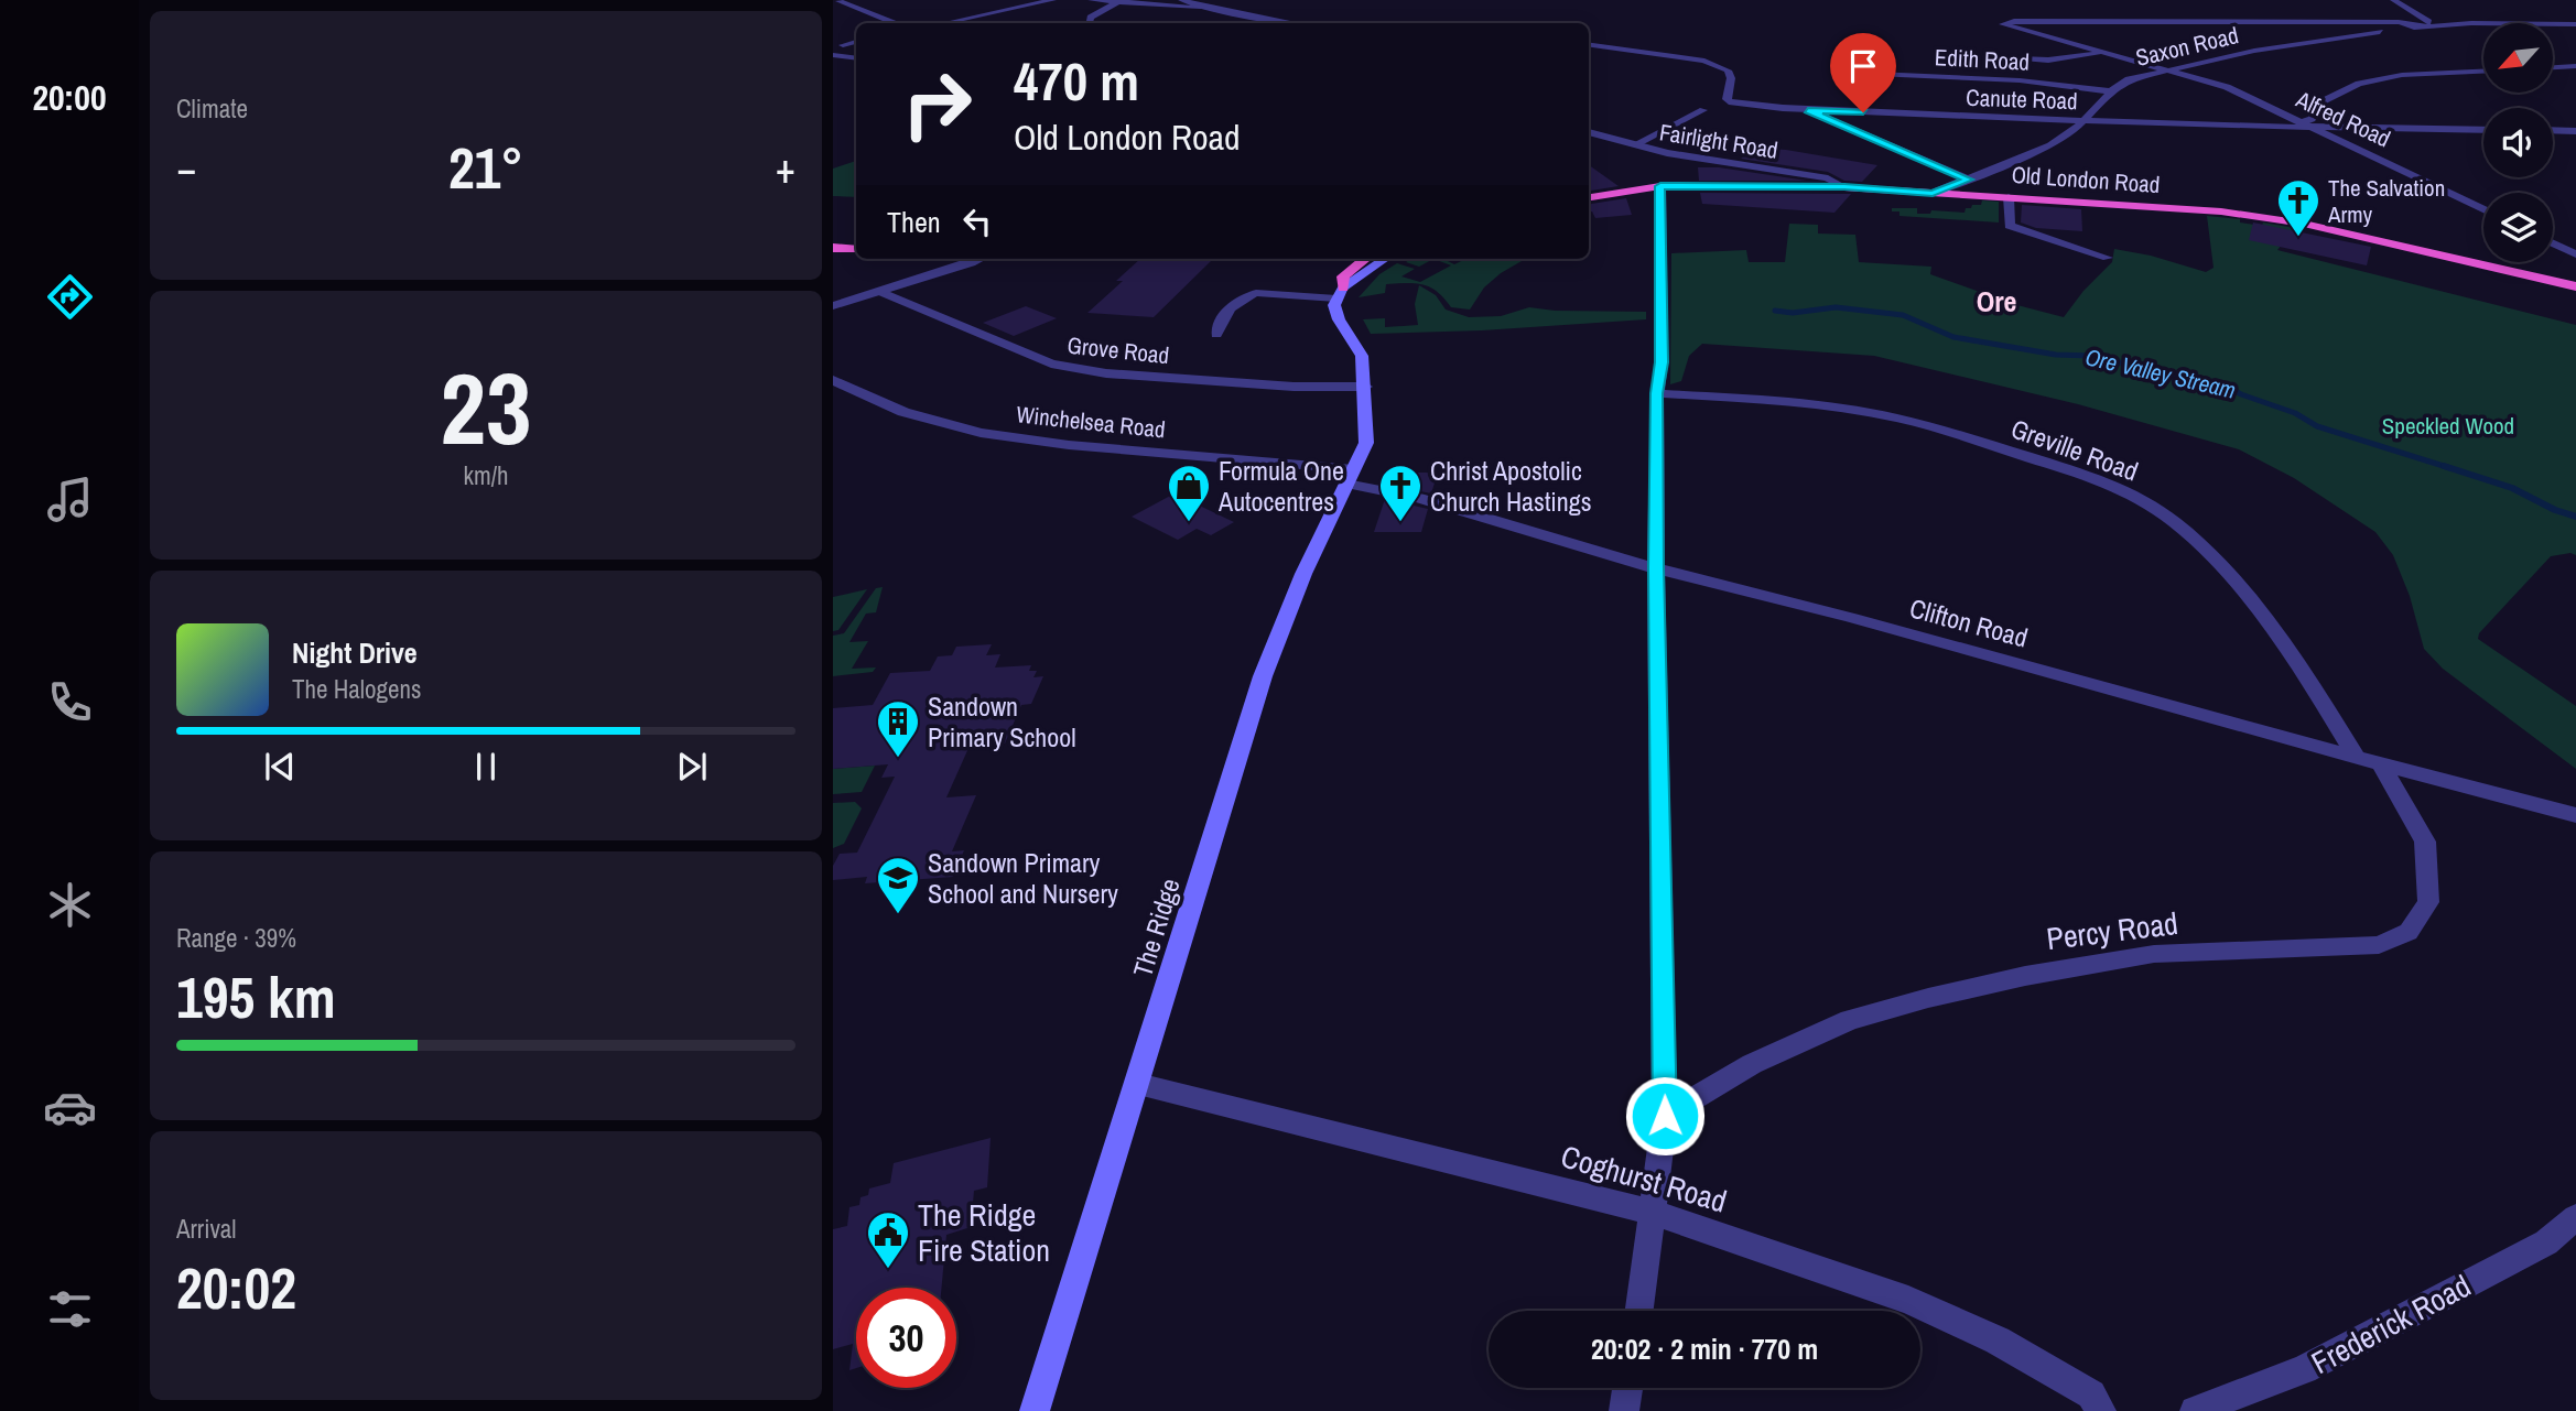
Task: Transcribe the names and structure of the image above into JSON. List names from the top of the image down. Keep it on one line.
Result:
{"streets":{"highway":["Old London Road"],"main road":["The Ridge"],"street":["Saxon Road","Edith Road","Canute Road","Alfred Road","Fairlight Road","Grove Road","Winchelsea Road","Greville Road","Clifton Road","Percy Road","Coghurst Road","Frederick Road"]},"crossings":[["Saxon Road","Edith Road"],["Saxon Road","Canute Road"],["Saxon Road","Alfred Road"],["Saxon Road","Old London Road"],["Canute Road","Alfred Road"],["Fairlight Road","Old London Road"],["Winchelsea Road","Clifton Road"],["Winchelsea Road","The Ridge"],["Greville Road","Clifton Road"],["Clifton Road","The Ridge"],["Clifton Road","Percy Road"],["The Ridge","Coghurst Road"]],"districts":["Ore"],"water":["Ore Valley Stream"],"parks":["Speckled Wood"],"places":{"church":["The Salvation Army","Christ Apostolic Church Hastings"],"shop":["Formula One Autocentres"],"building":["Sandown Primary School"],"school or university":["Sandown Primary School and Nursery"],"public building":["The Ridge Fire Station"]},"north":"bottom left","page":{"tabs":"20:00","tile":["Climate",["23","km/h"],["Range · 39%","195 km"],["Arrival","20:02"]],"turn":["470 m","Old London Road"],"heat":["−","21°","+"],"then":"Then","song":["Night Drive","The Halogens"],"limit":"30","trip":"20:02 · 2 min · 770 m"}}
